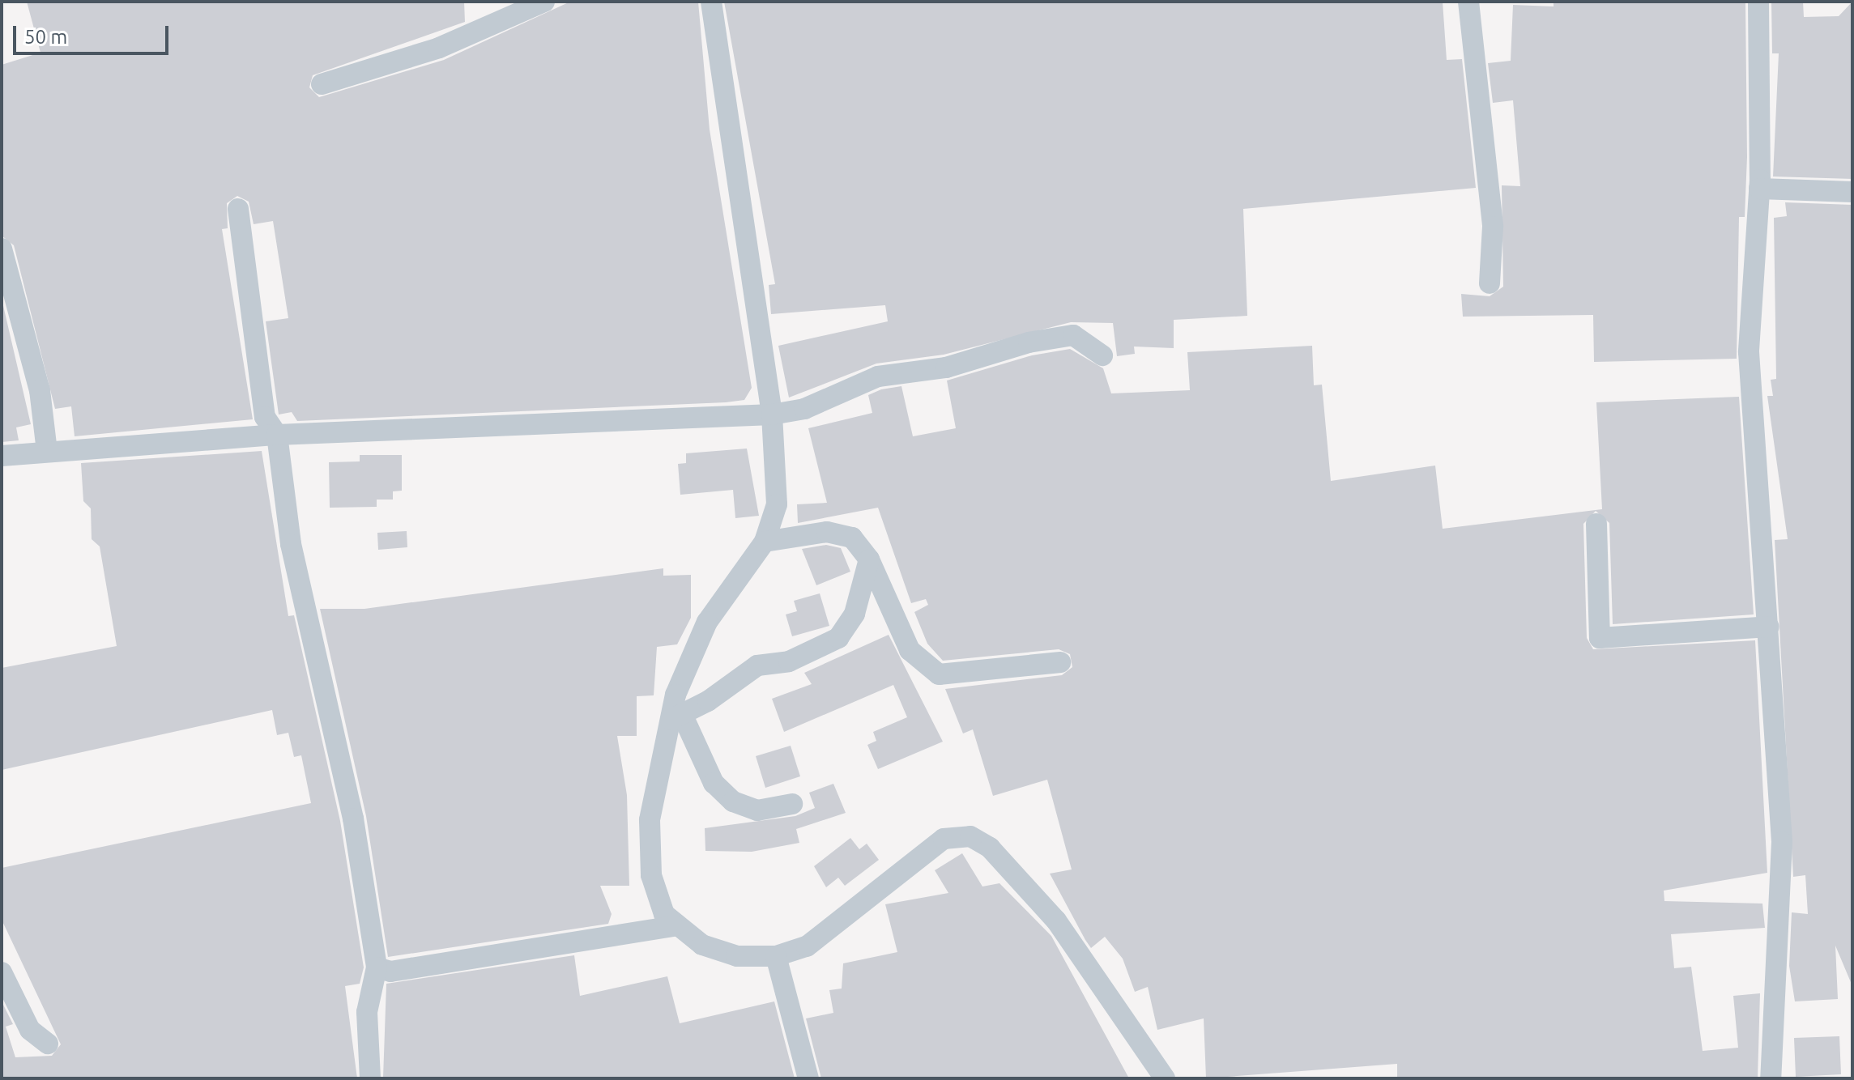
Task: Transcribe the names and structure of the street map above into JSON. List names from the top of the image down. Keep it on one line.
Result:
{"scale_bar":"50 m"}
